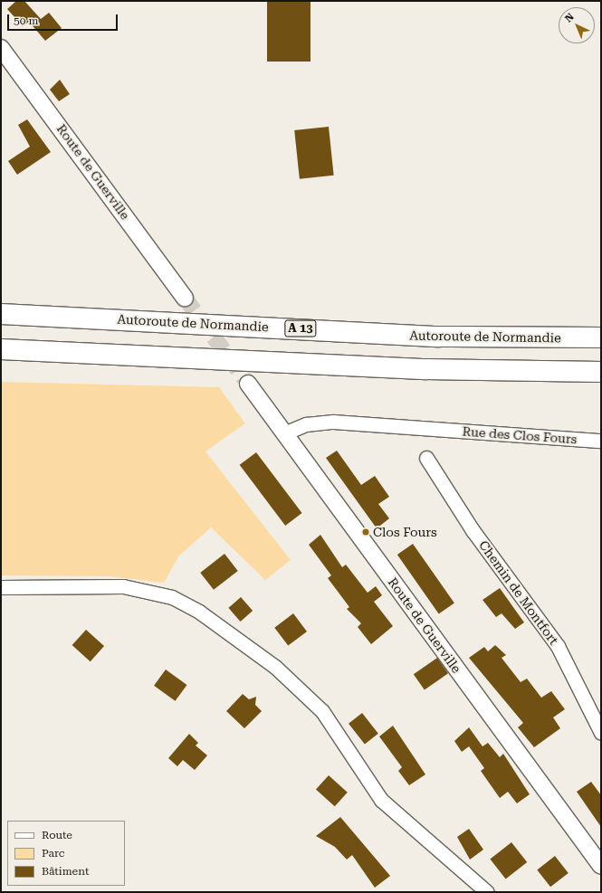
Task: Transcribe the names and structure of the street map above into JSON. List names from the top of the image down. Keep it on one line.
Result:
{"streets":{"highway":["Autoroute de Normandie","A 13"],"street":["Route de Guerville","Rue des Clos Fours","Chemin de Montfort"]},"crossings":[["Route de Guerville","Rue des Clos Fours"]],"places":["Clos Fours"],"legend":["Route","Parc","Bâtiment"],"scale_bar":"50 m","north":"top left"}
